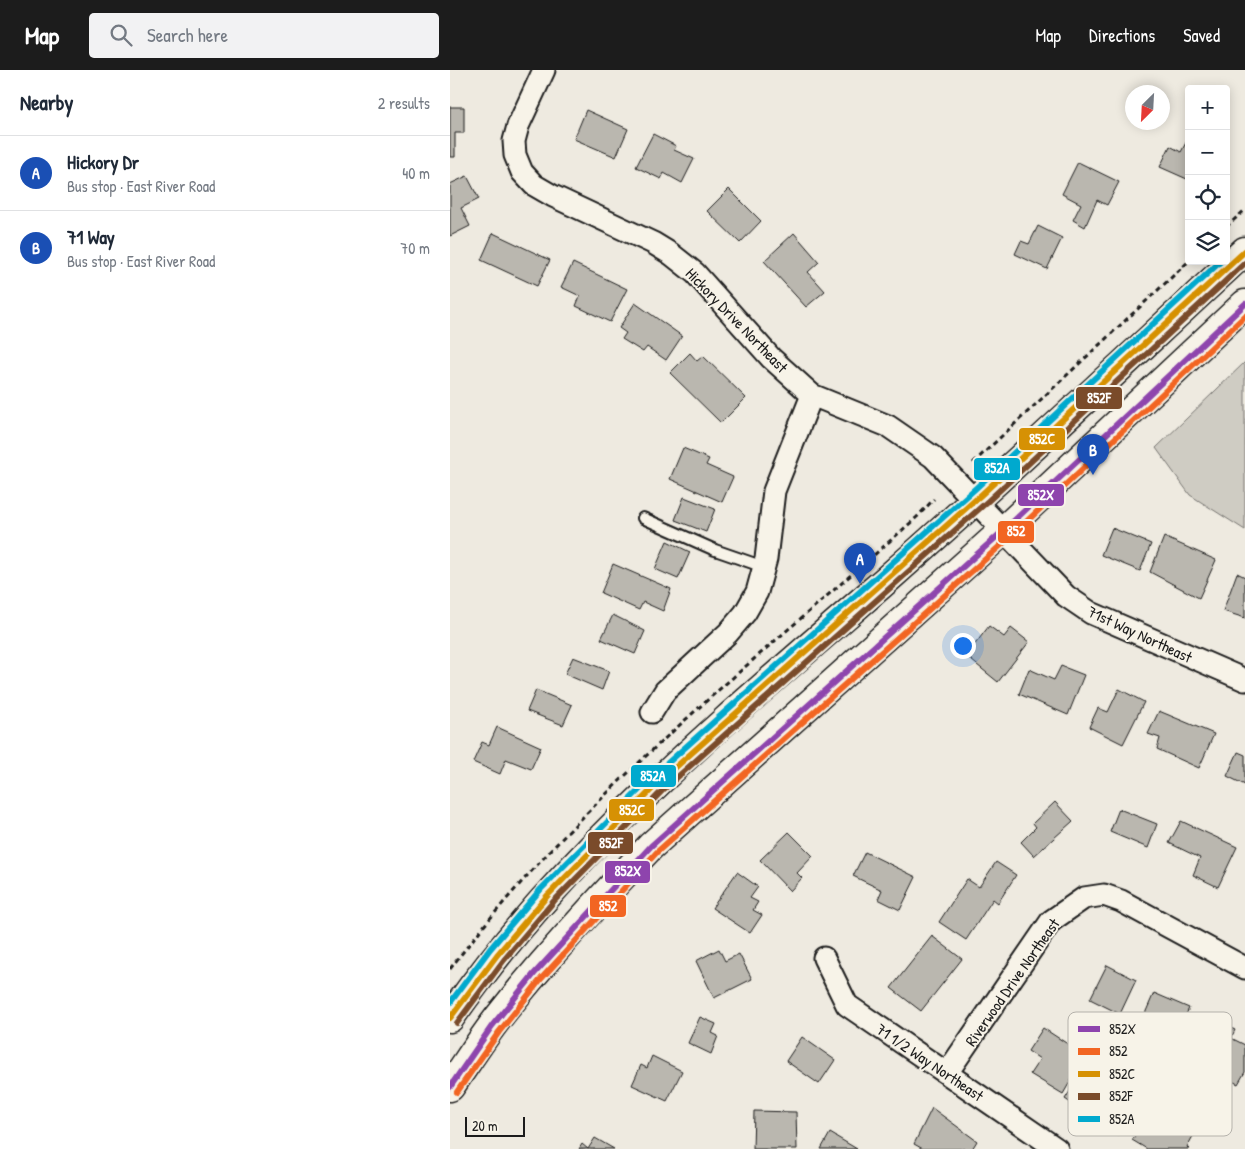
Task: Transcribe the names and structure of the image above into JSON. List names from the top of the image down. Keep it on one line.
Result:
{"streets":{"street":["Hickory Drive Northeast","71st Way Northeast","Riverwood Drive Northeast","71 1/2 Way Northeast"]},"crossings":[["Hickory Drive Northeast","71st Way Northeast"],["Riverwood Drive Northeast","71 1/2 Way Northeast"]],"lines":["transit line 852C","transit line 852F","transit line 852A","transit line 852X","transit line 852"],"legend":["852X","852","852C","852F","852A"],"scale_bar":"20 m","north":"bottom left","page":{"header":"Map","search":"Search here","nav":["Map","Directions","Saved"],"heading":["Nearby","2 results"],"map_buttons":["+","−"],"list":[{"mark":"A","name":"Hickory Dr","note":"Bus stop · East River Road","value":"40 m"},{"mark":"B","name":"71 Way","note":"Bus stop · East River Road","value":"70 m"}],"pins":["B","A"],"scale":"20 m"}}
